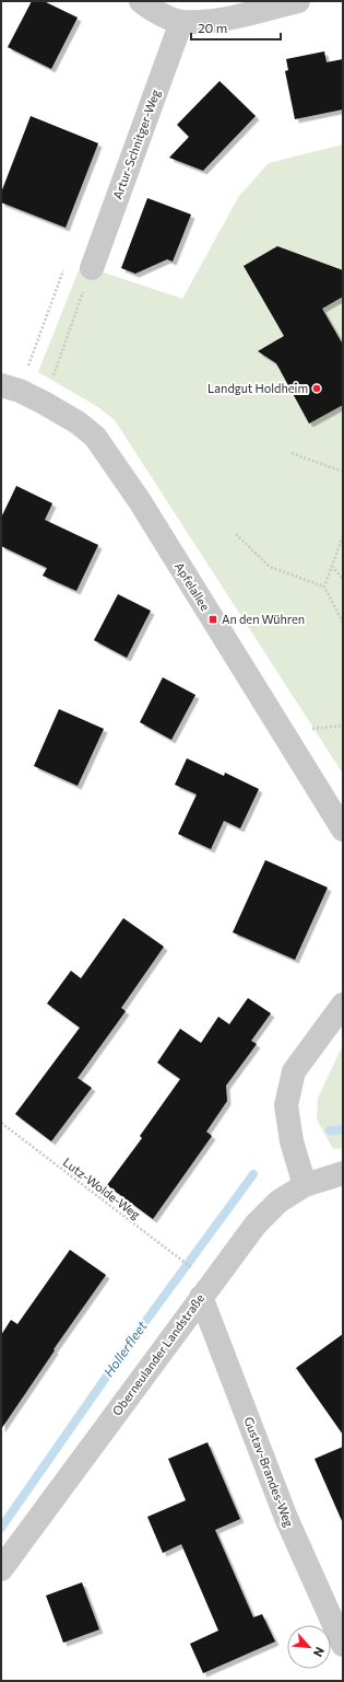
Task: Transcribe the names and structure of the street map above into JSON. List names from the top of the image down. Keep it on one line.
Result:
{"streets":{"street":["Artur-Schnitger-Weg","Apfelallee","Oberneulander Landstraße","Gustav-Brandes-Weg"],"path":["Lutz-Wolde-Weg"]},"crossings":[["Oberneulander Landstraße","Gustav-Brandes-Weg"]],"water":["Hollerfleet"],"places":{"other":["Landgut Holdheim"],"transit":["An den Wühren"]},"scale_bar":"20 m","north":"bottom right"}
